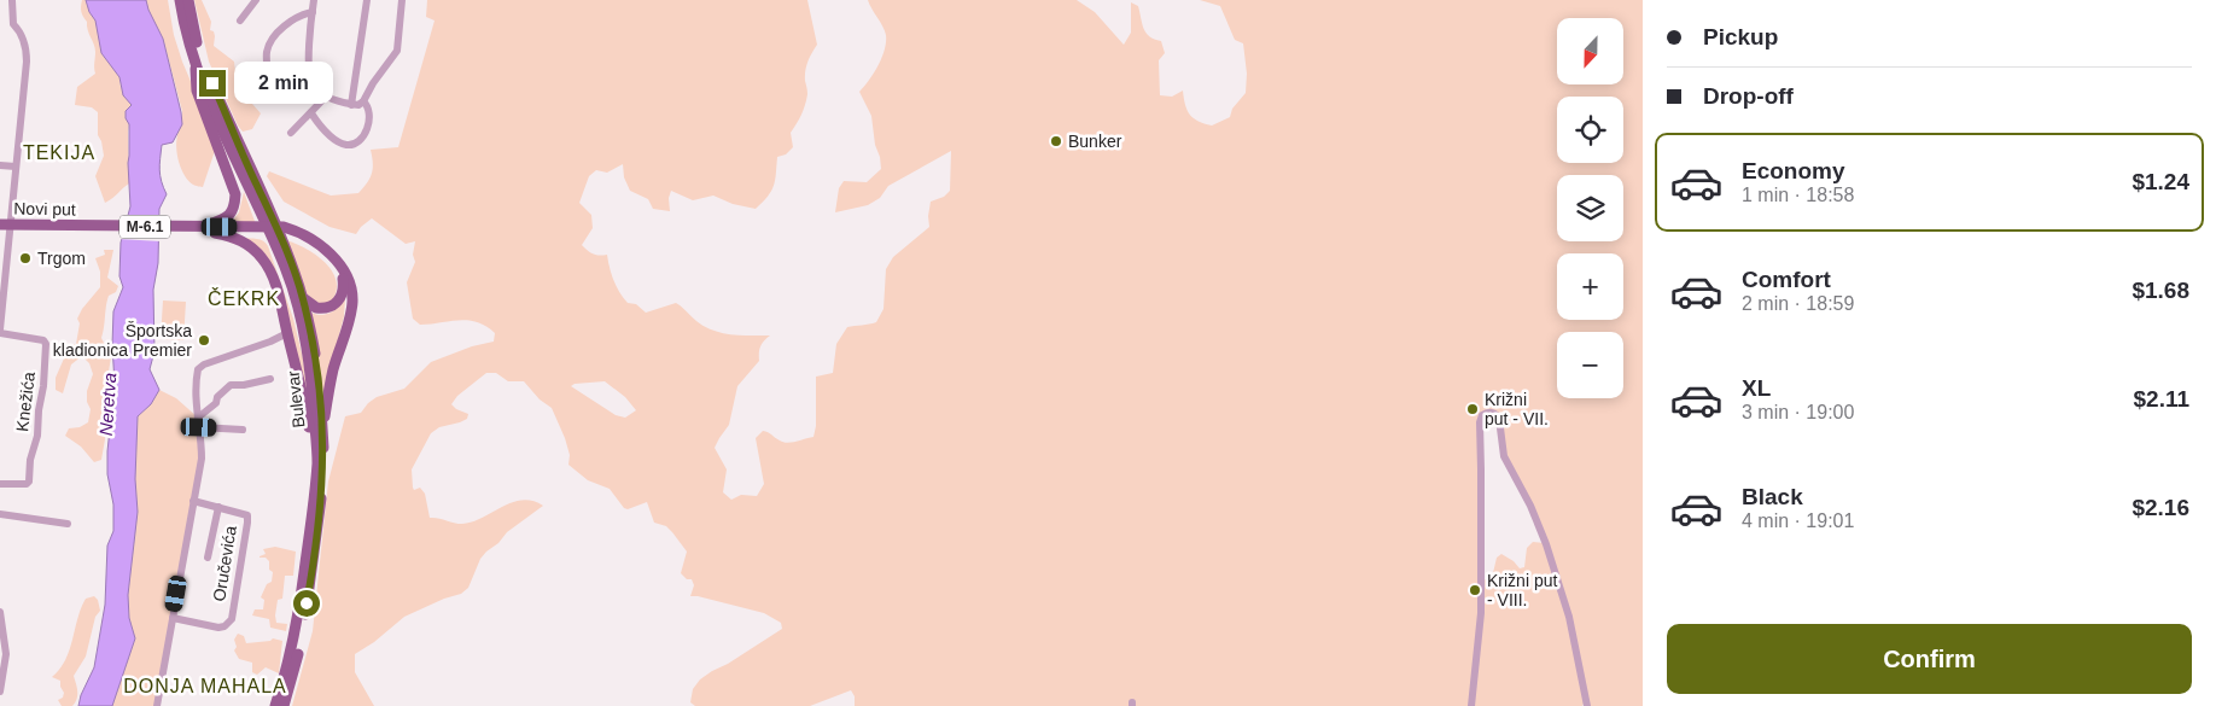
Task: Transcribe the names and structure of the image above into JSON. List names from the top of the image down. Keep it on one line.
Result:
{"streets":{"main road":["Novi put","M-6.1","Bulevar"],"street":["Knežića","Oručevića"]},"crossings":[["Novi put","M-6.1"],["M-6.1","Bulevar"]],"districts":["TEKIJA","ČEKRK","DONJA MAHALA"],"water":["Neretva"],"places":["Bunker","Trgom","Športska kladionica Premier","Križni put - VII.","Križni put - VIII."],"north":"bottom","page":{"banner":["Pickup","Drop-off"],"map_buttons":["+","−"],"bubble":"2 min","list":[{"name":"Economy","note":"1 min · 18:58","value":"$1.24"},{"name":"Comfort","note":"2 min · 18:59","value":"$1.68"},{"name":"XL","note":"3 min · 19:00","value":"$2.11"},{"name":"Black","note":"4 min · 19:01","value":"$2.16"}],"buttons":"Confirm"}}
